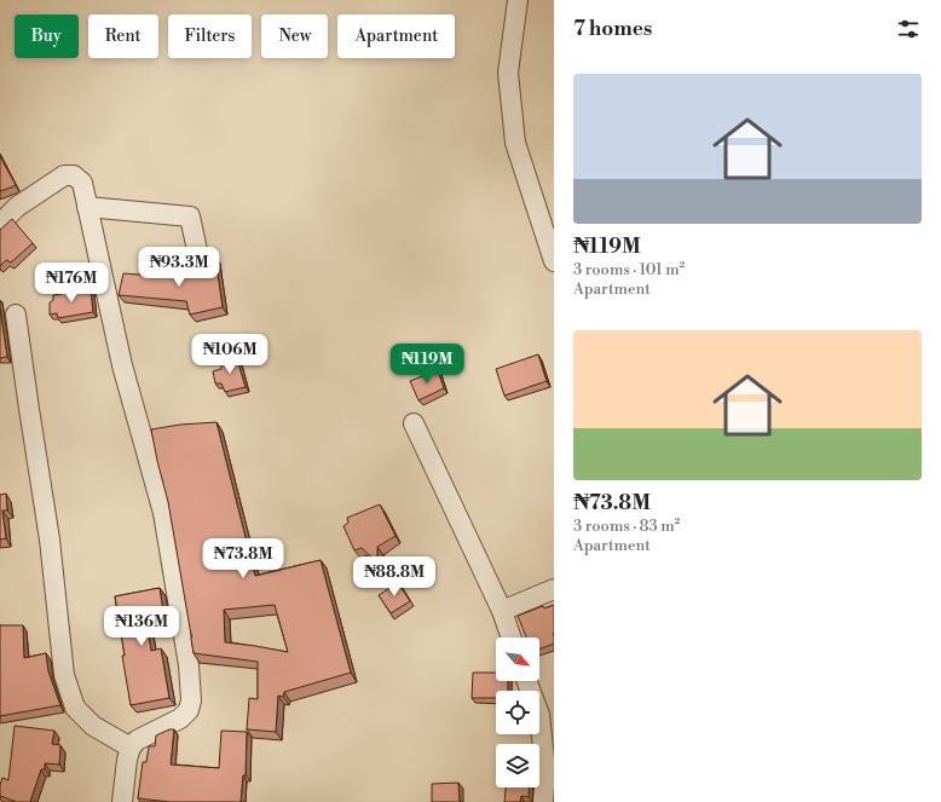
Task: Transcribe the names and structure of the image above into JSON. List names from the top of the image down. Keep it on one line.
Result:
{"north":"bottom right","page":{"heading":"7 homes","chip":["Buy","Rent","Filters","New","Apartment"],"list":[{"name":"₦119M","note":"3 rooms · 101 m² · Apartment"},{"name":"₦73.8M","note":"3 rooms · 83 m² · Apartment"}],"price":["₦93.3M","₦176M","₦106M","₦119M","₦73.8M","₦88.8M","₦136M"]}}
